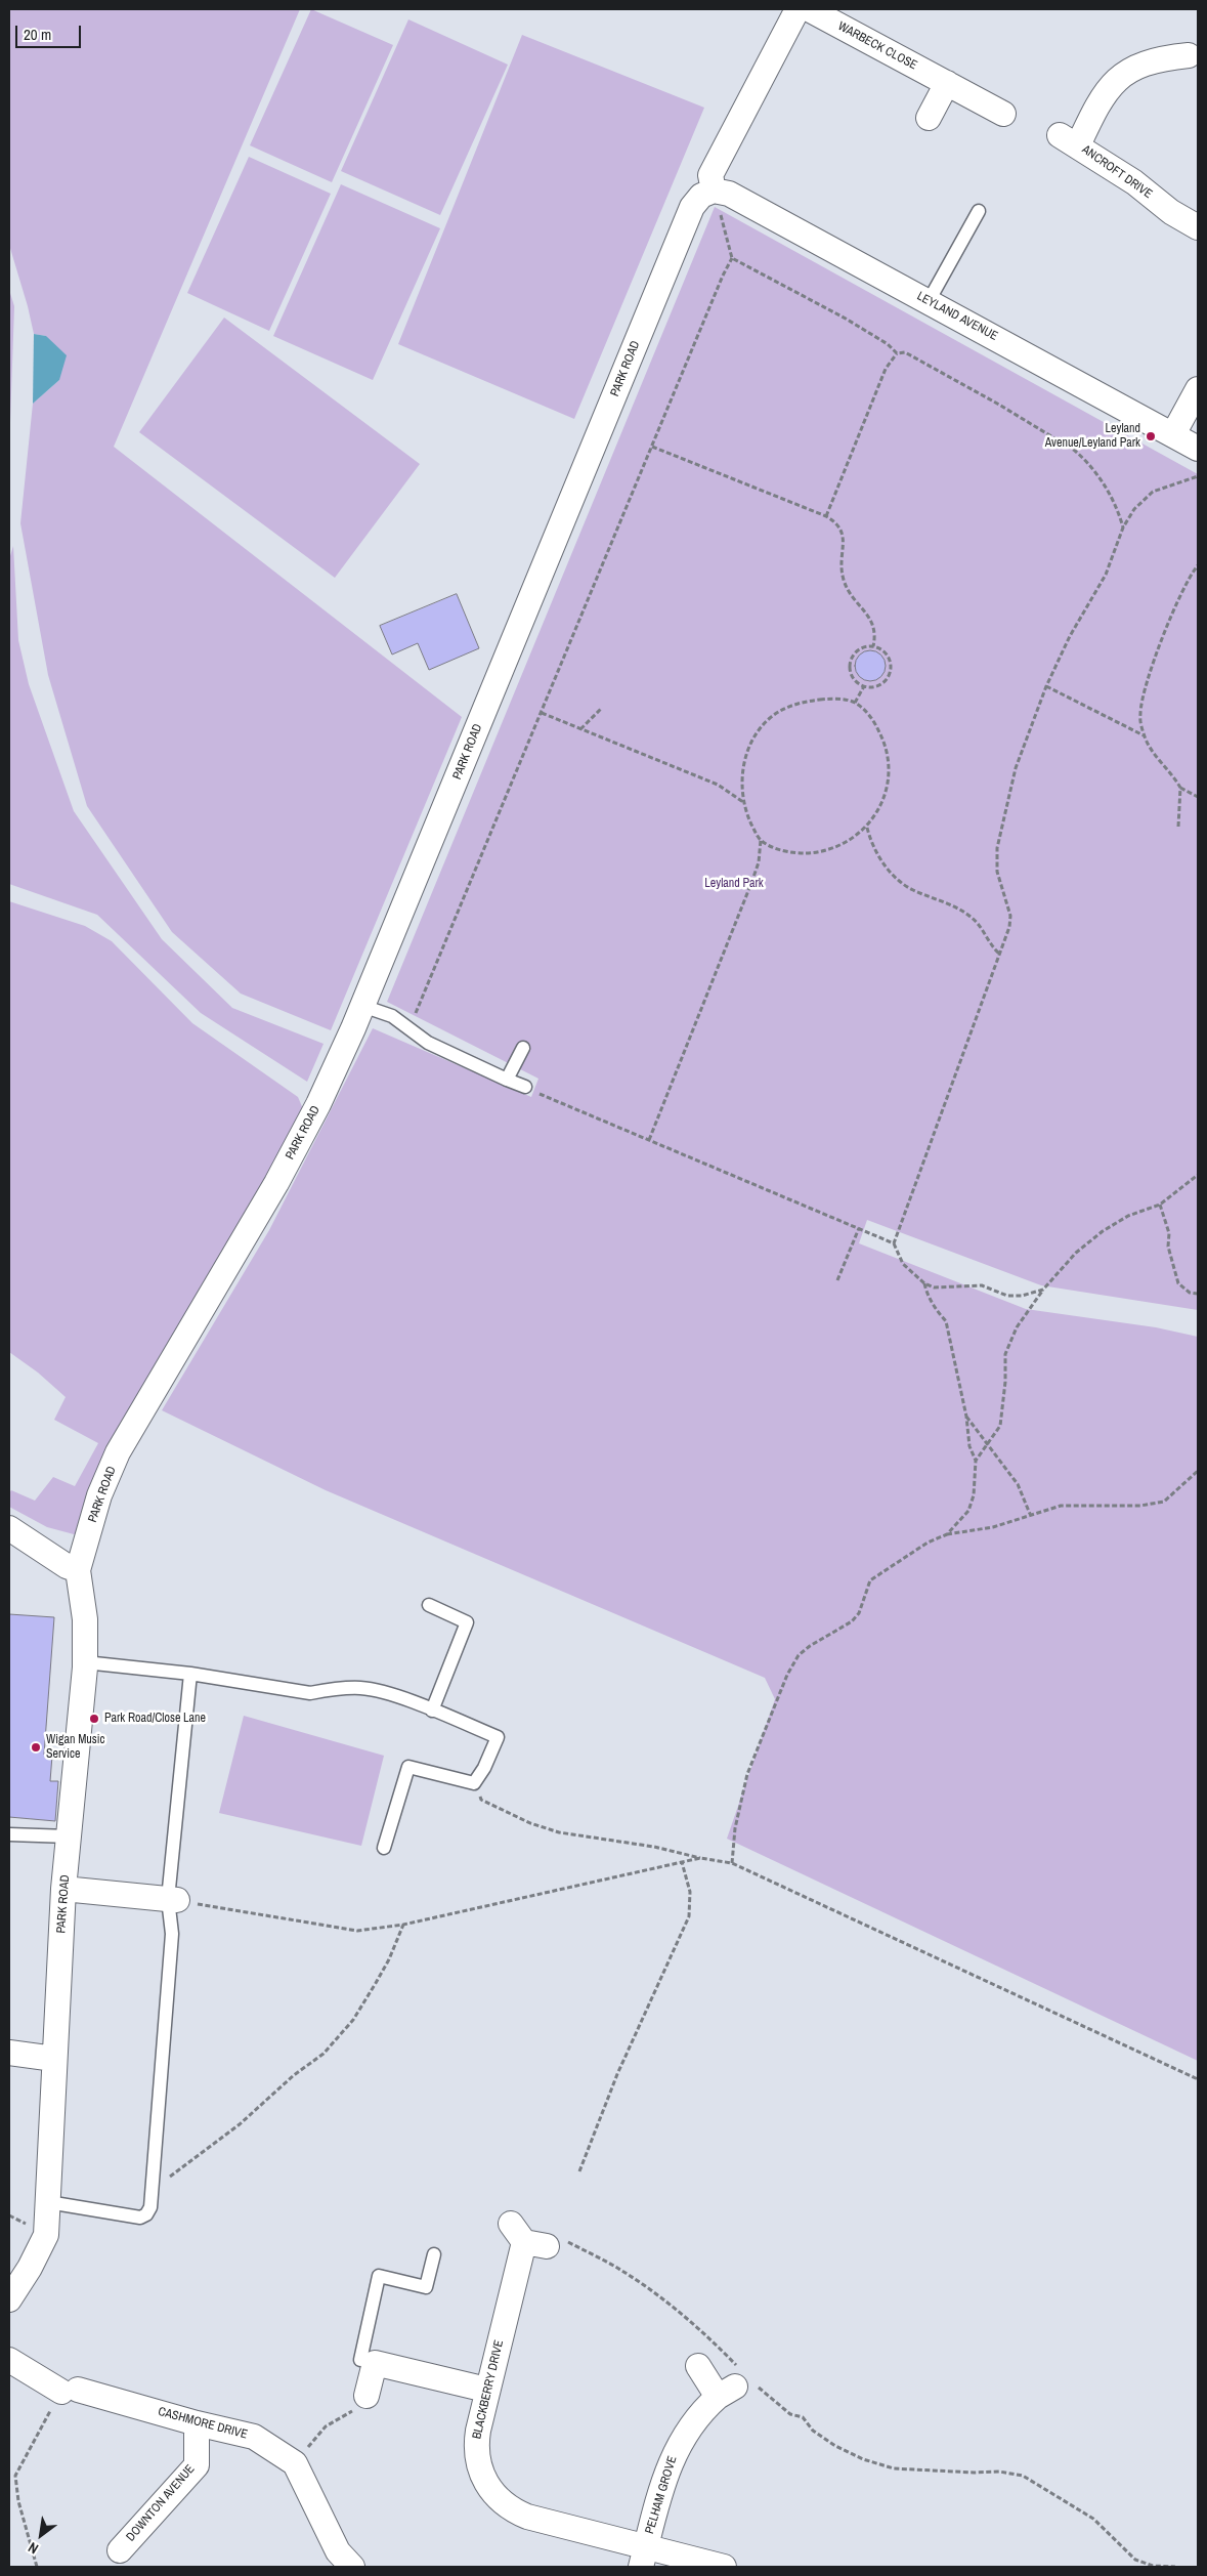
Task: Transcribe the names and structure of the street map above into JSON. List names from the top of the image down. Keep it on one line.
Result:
{"streets":{"street":["WARBECK CLOSE","ANCROFT DRIVE","LEYLAND AVENUE","PARK ROAD","BLACKBERRY DRIVE","CASHMORE DRIVE","PELHAM GROVE","DOWNTON AVENUE"]},"crossings":[["LEYLAND AVENUE","PARK ROAD"],["BLACKBERRY DRIVE","PELHAM GROVE"],["CASHMORE DRIVE","DOWNTON AVENUE"]],"parks":["Leyland Park"],"places":["Leyland Avenue/Leyland Park","Park Road/Close Lane","Wigan Music Service"],"scale_bar":"20 m","north":"bottom left"}
